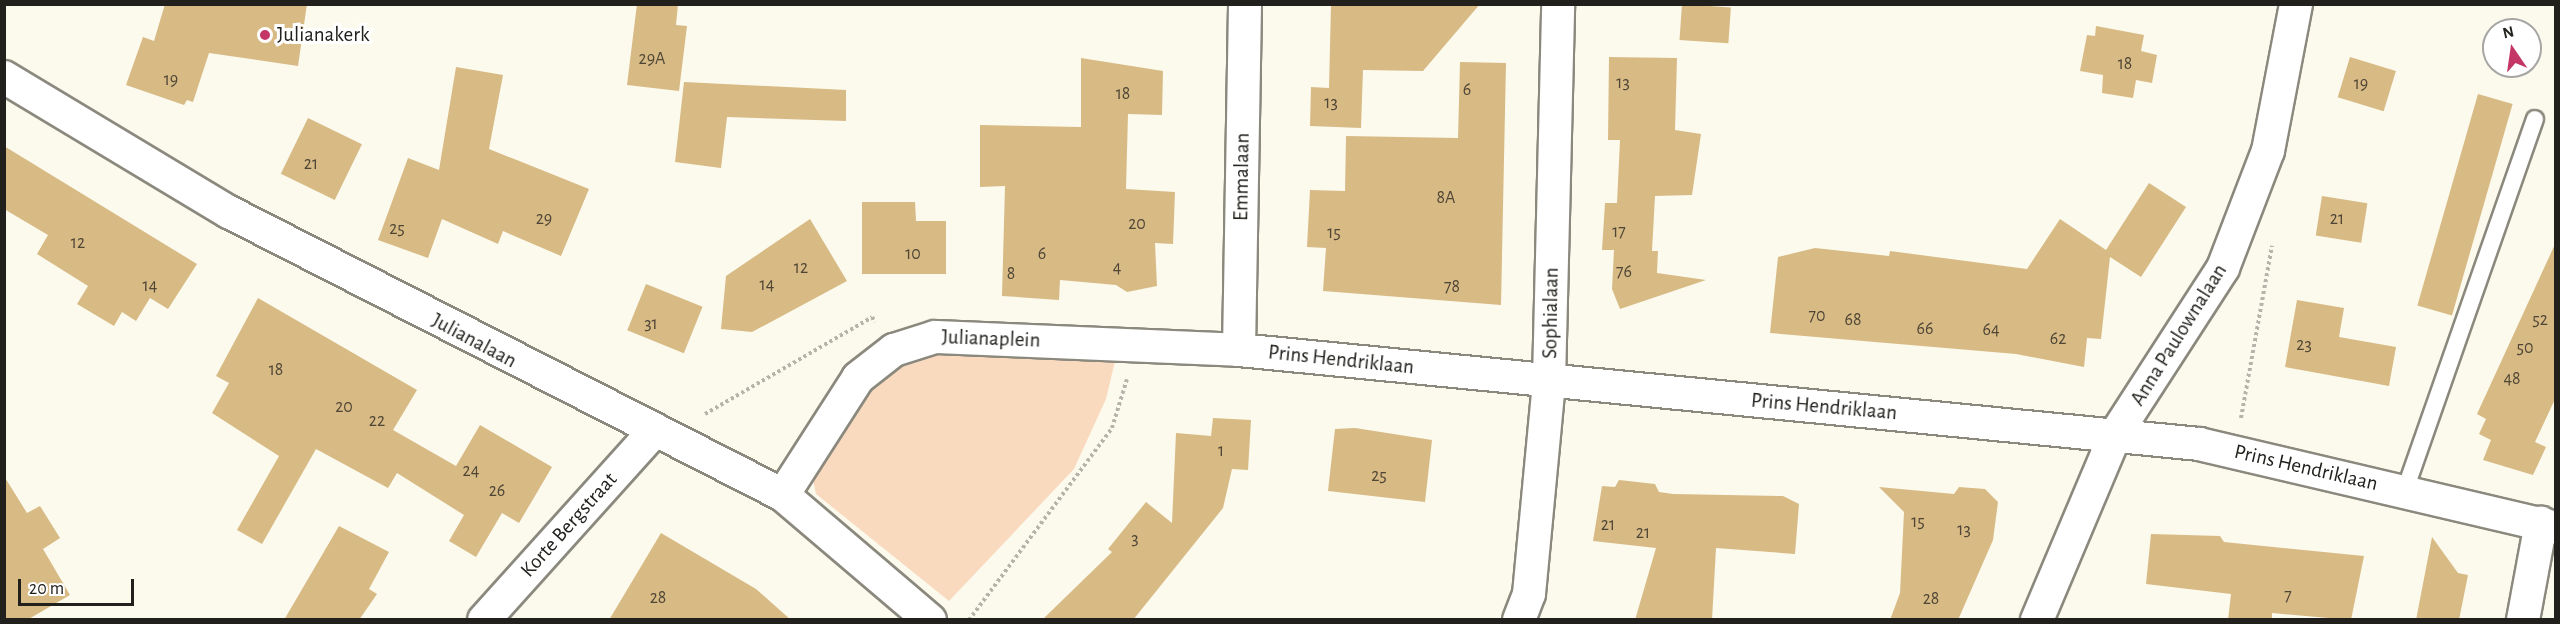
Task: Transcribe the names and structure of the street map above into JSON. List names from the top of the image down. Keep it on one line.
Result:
{"streets":{"street":["Emmalaan","Sophialaan","Anna Paulownalaan","Julianaplein","Julianalaan","Prins Hendriklaan","Korte Bergstraat"]},"crossings":[["Emmalaan","Julianaplein"],["Emmalaan","Prins Hendriklaan"],["Sophialaan","Prins Hendriklaan"],["Anna Paulownalaan","Prins Hendriklaan"],["Julianaplein","Julianalaan"],["Julianaplein","Prins Hendriklaan"],["Julianalaan","Korte Bergstraat"]],"places":["Julianakerk"],"house_numbers":["29A","18","19","13","19","6","18","13","21","8A","29","21","20","25","17","15","12","10","6","12","4","76","8","14","14","78","70","68","52","31","66","64","62","23","50","18","48","20","22","1","24","25","26","15","21","13","21","3","7","28","28"],"scale_bar":"20 m","north":"top"}
